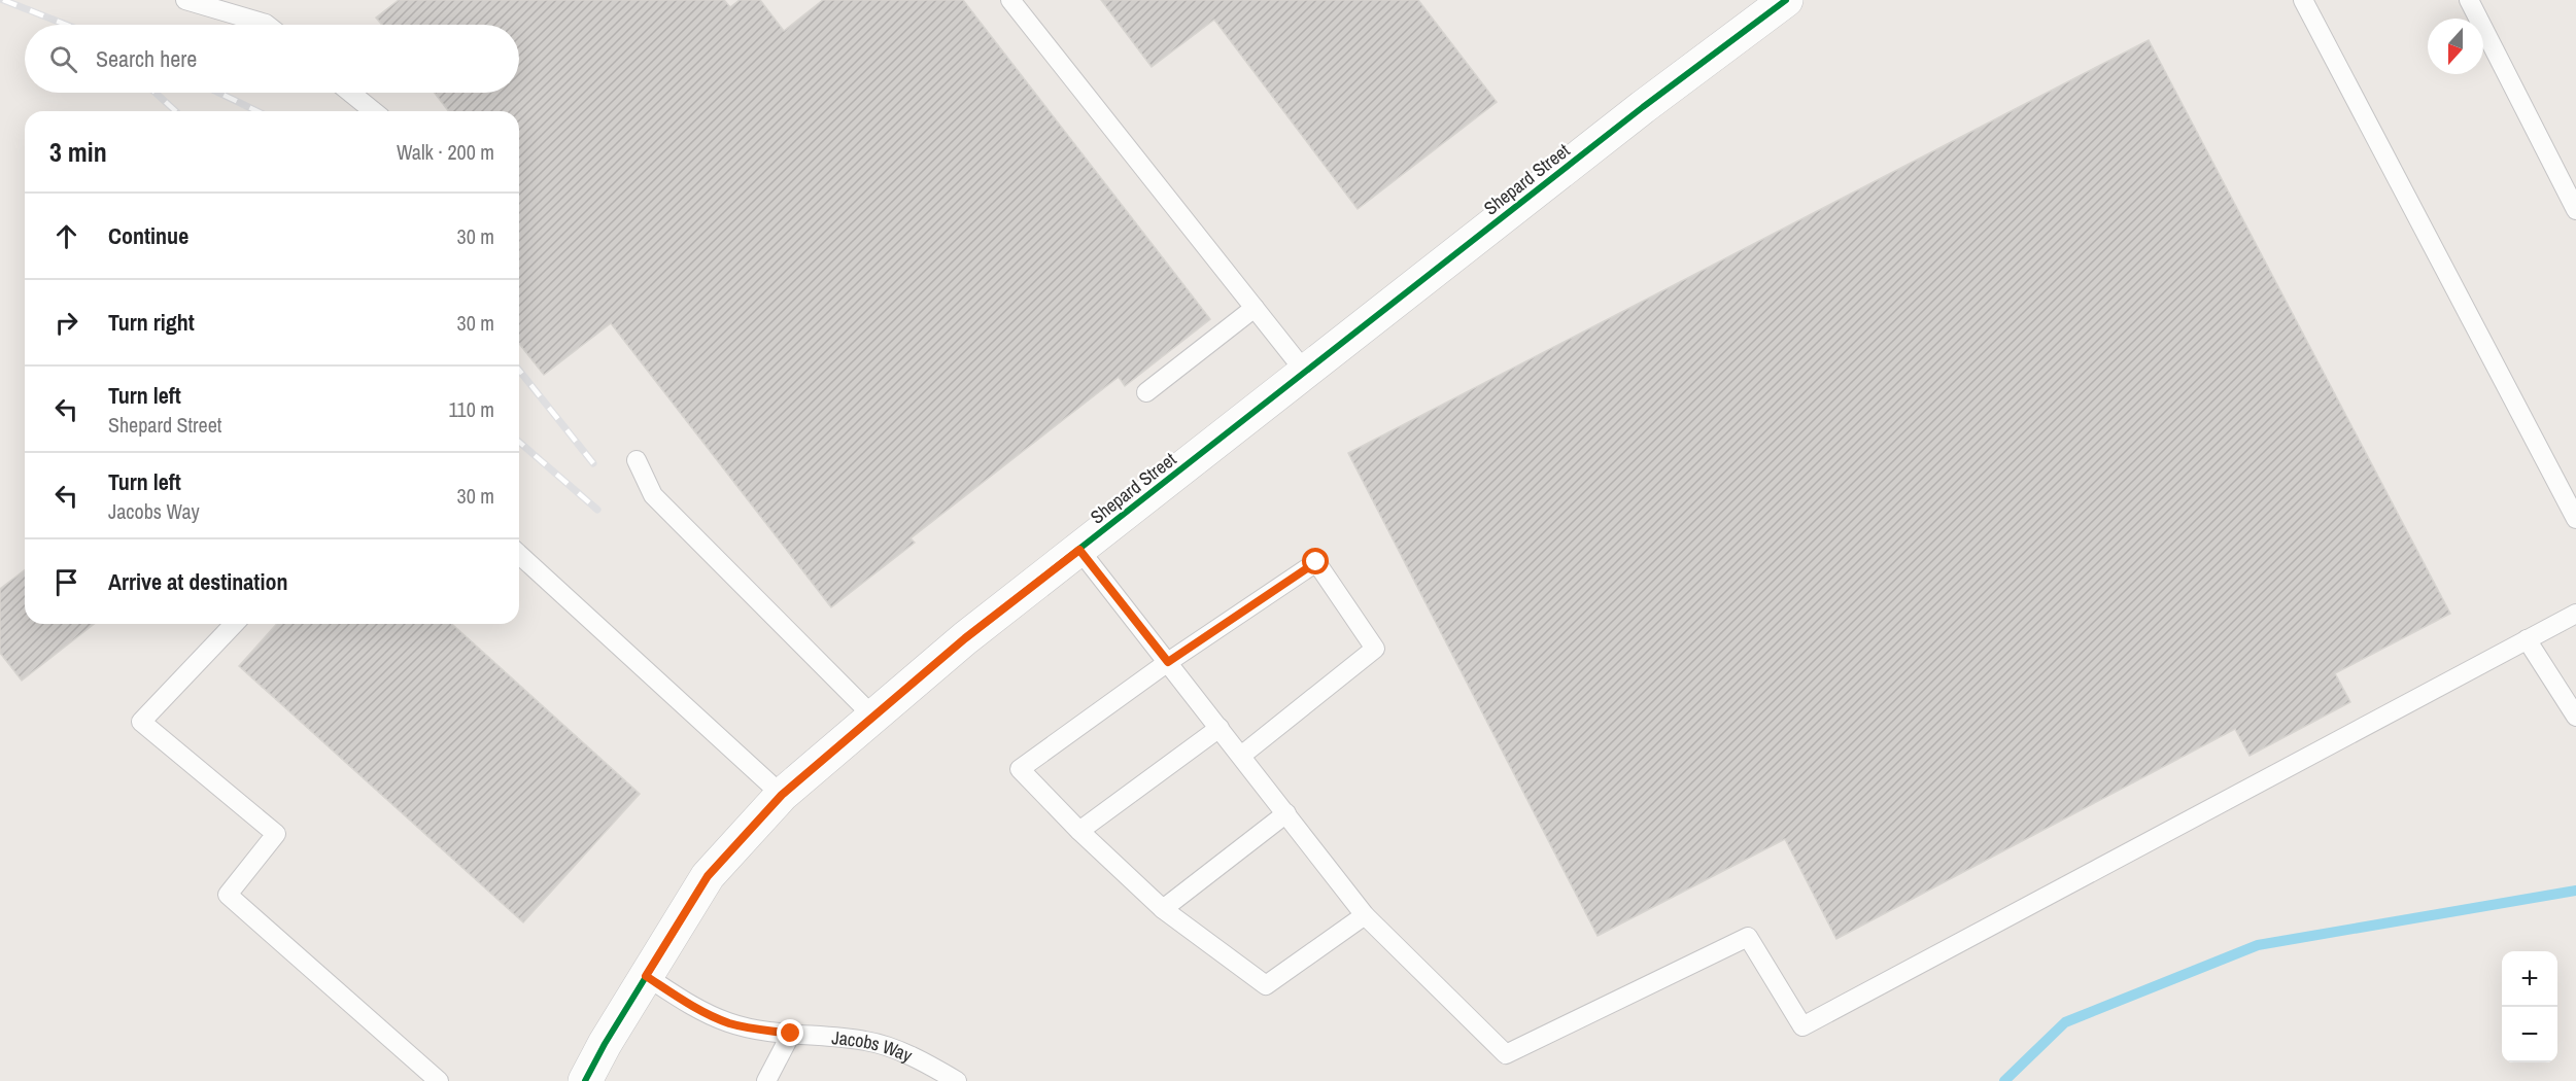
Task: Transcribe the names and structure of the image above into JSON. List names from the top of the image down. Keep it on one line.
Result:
{"streets":{"street":["Shepard Street"],"lane":["Jacobs Way"]},"crossings":[["Shepard Street","Jacobs Way"]],"north":"bottom","page":{"search":"Search here","heading":["3 min","Walk · 200 m"],"list":[["Continue","30 m"],["Turn right","30 m"],["Turn left","Shepard Street","110 m"],["Turn left","Jacobs Way","30 m"],"Arrive at destination"],"map_buttons":["+","−"]}}
